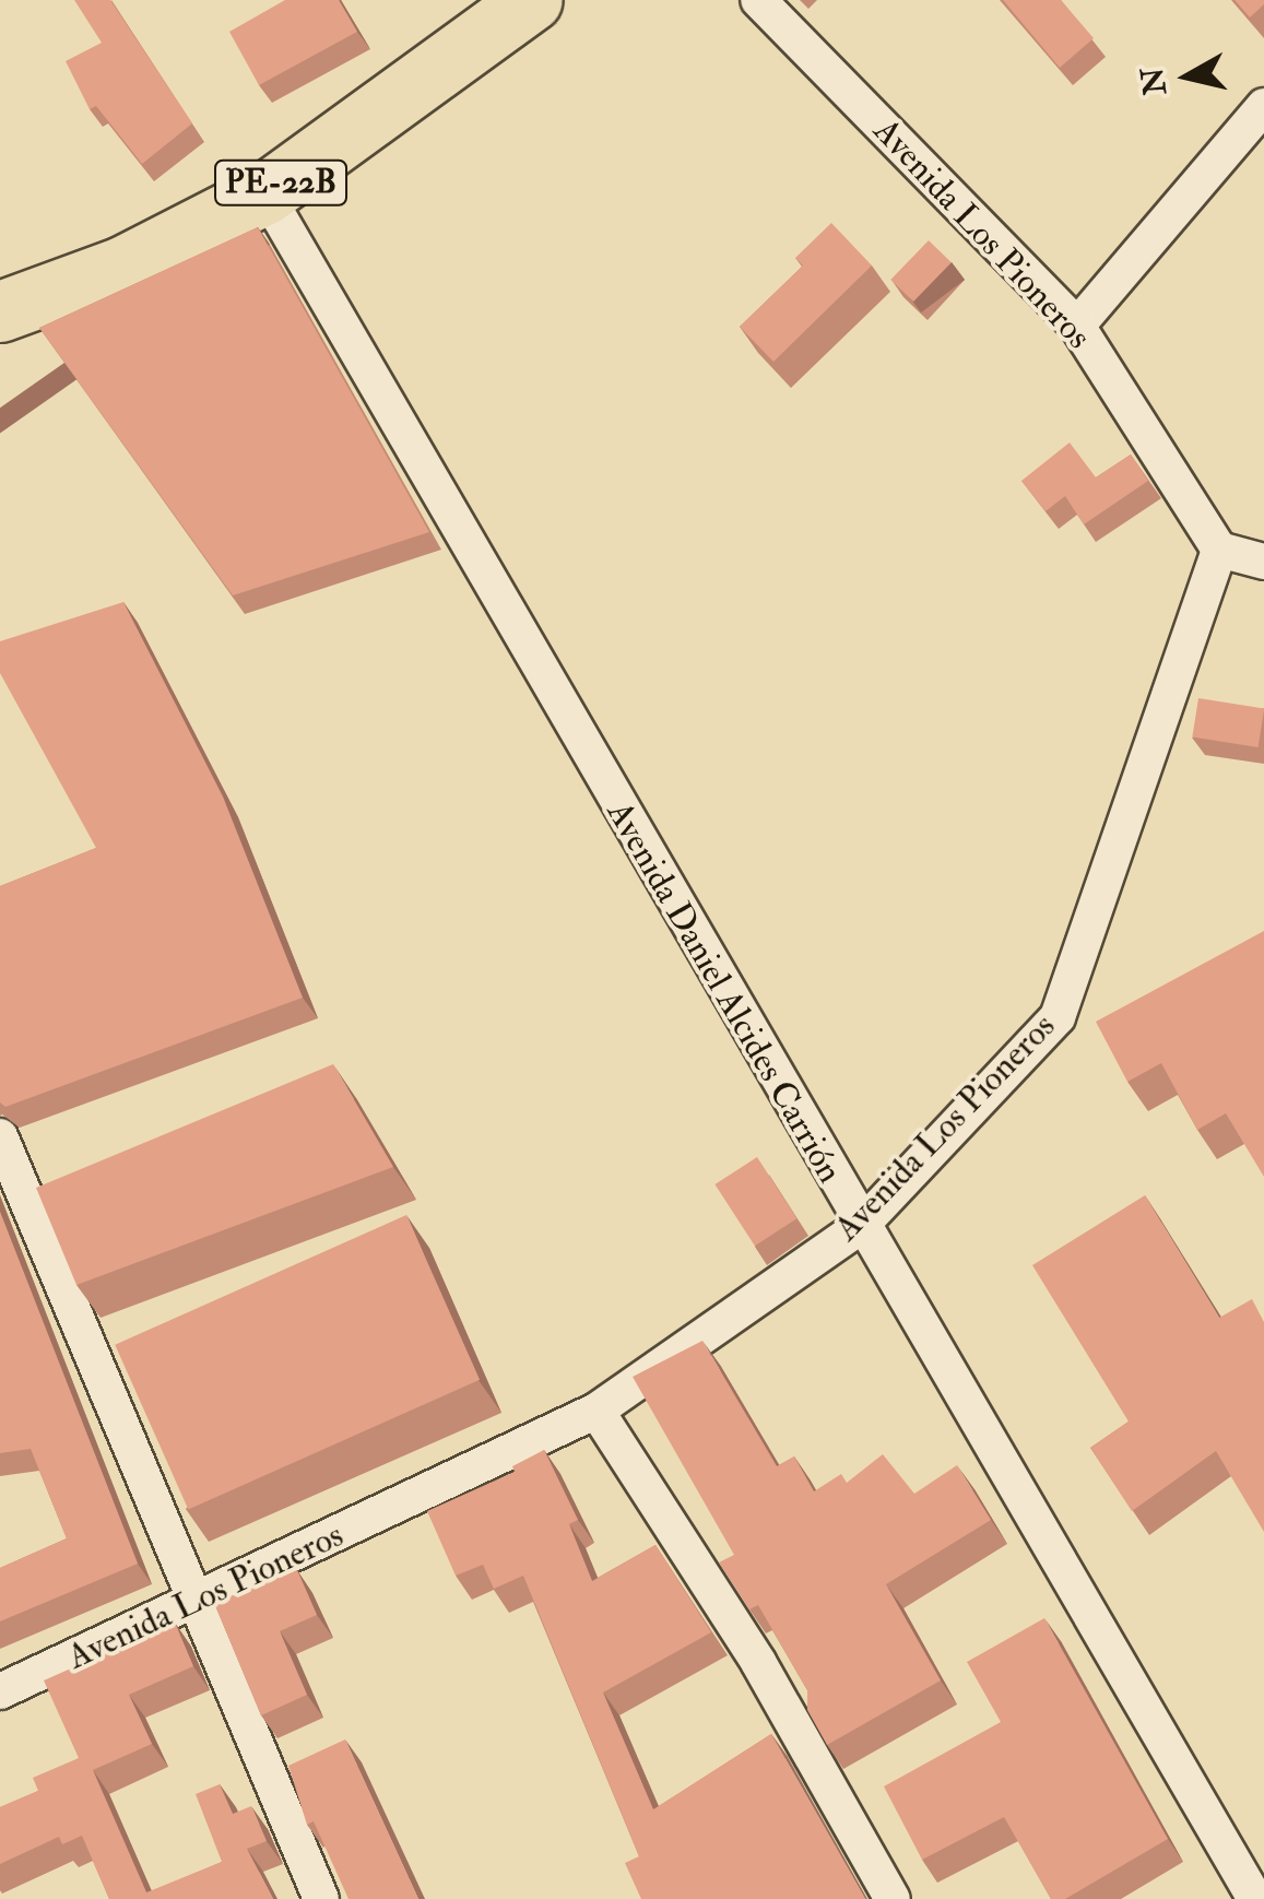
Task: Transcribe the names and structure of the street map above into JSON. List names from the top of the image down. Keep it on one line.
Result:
{"streets":{"highway":["PE-22B"],"street":["Avenida Los Pioneros","Avenida Daniel Alcides Carrión"]},"crossings":[["PE-22B","Avenida Daniel Alcides Carrión"],["Avenida Los Pioneros","Avenida Daniel Alcides Carrión"]],"north":"left"}
